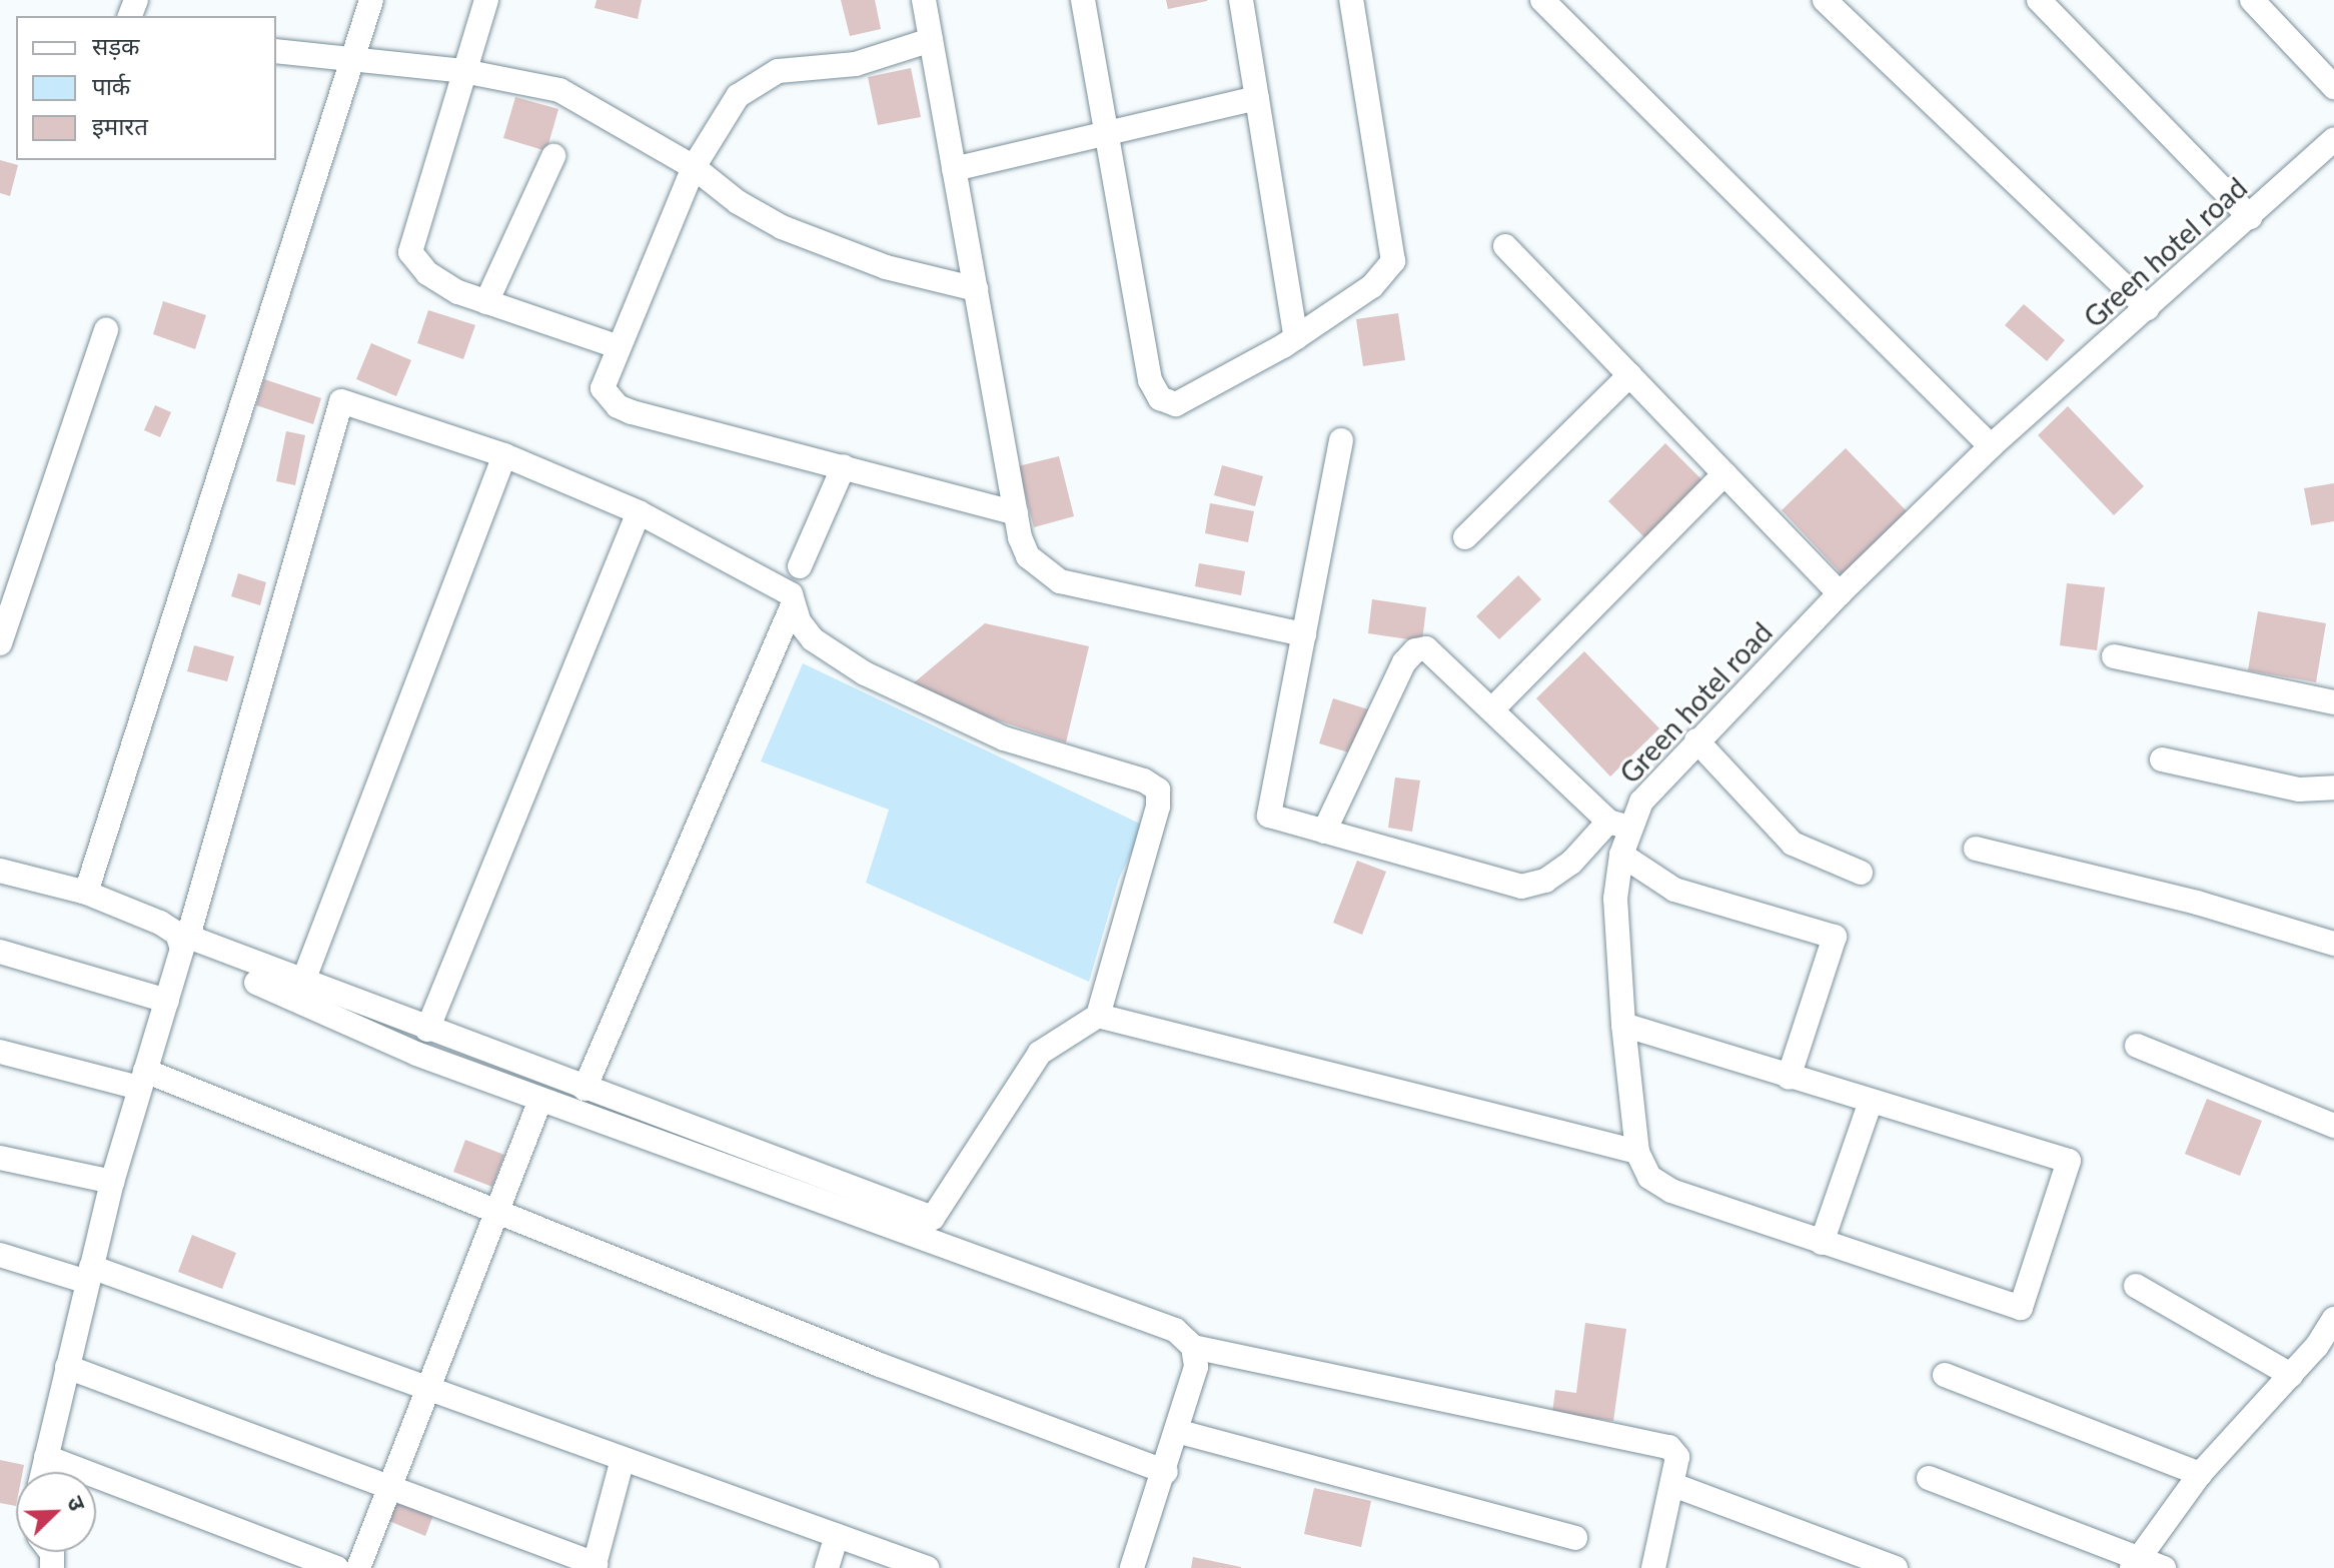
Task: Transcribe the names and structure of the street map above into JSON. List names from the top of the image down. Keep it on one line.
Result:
{"streets":{"street":["Green hotel road"]},"legend":["सड़क","पार्क","इमारत"],"north":"top right"}
